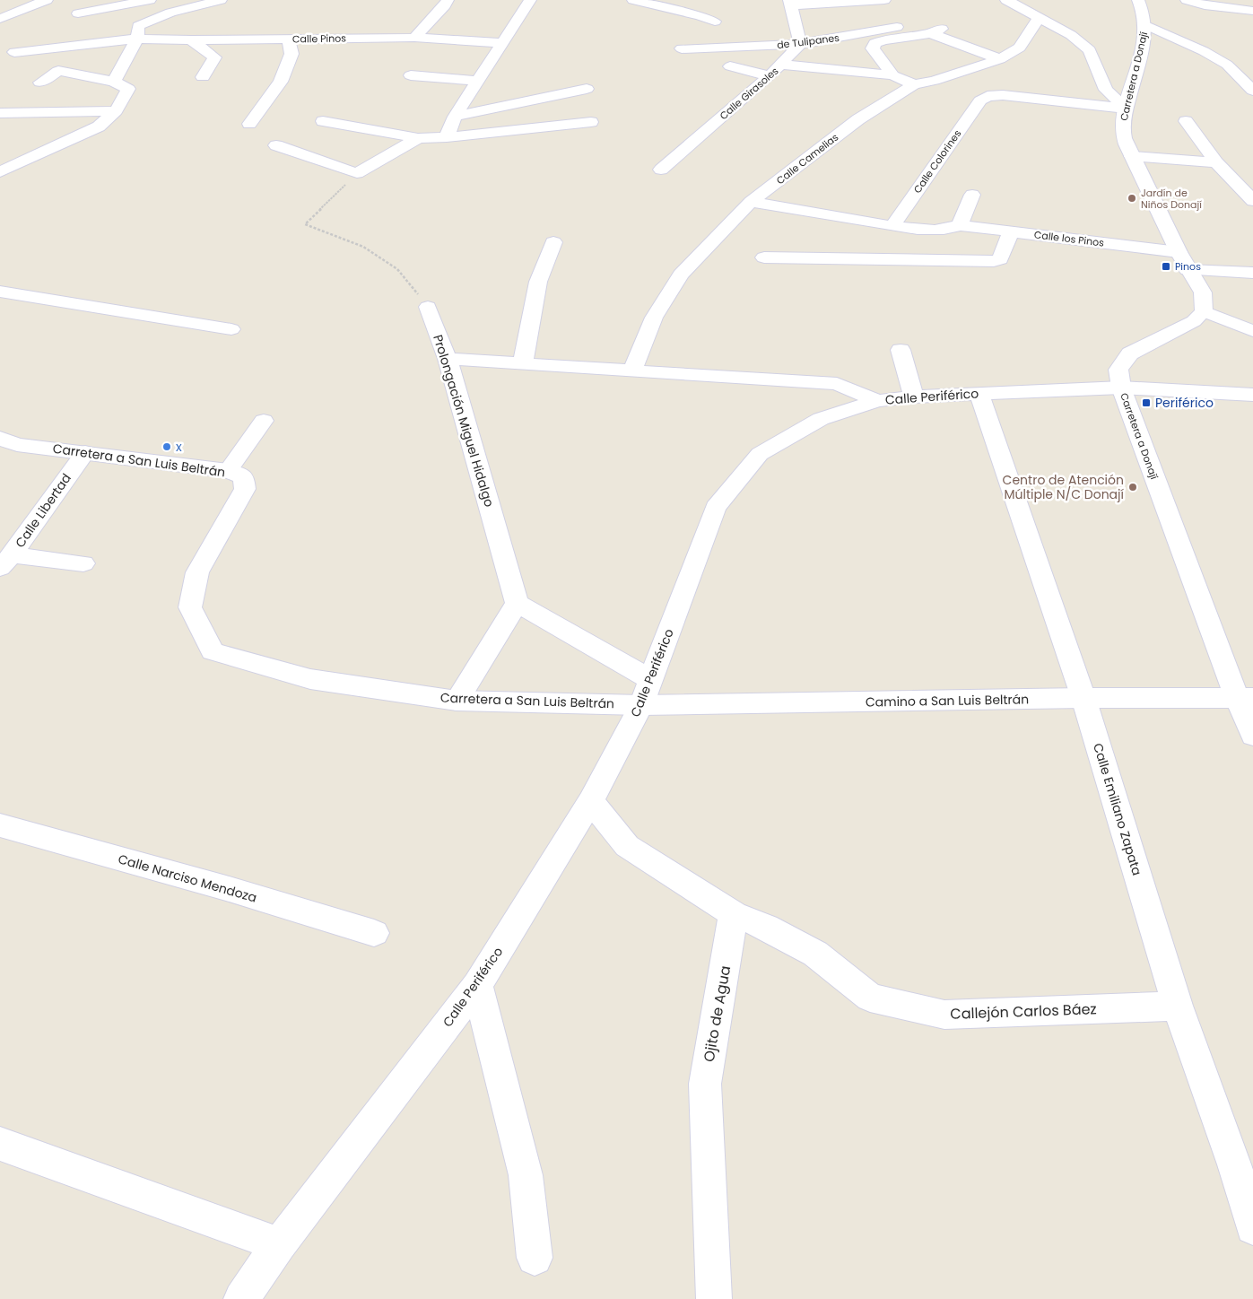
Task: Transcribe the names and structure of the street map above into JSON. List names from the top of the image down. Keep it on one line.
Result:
{"streets":{"street":["Calle Pinos","de Tulipanes","Carretera a Donají","Calle Girasoles","Calle Camelias","Calle Colorines","Calle los Pinos","Calle Periférico","Prolongación Miguel Hidalgo","Carretera a San Luis Beltrán","Calle Libertad","Camino a San Luis Beltrán","Calle Emiliano Zapata","Calle Narciso Mendoza","Callejón Carlos Báez","Ojito de Agua"]},"crossings":[["de Tulipanes","Calle Girasoles"],["Carretera a Donají","Calle Colorines"],["Carretera a Donají","Calle los Pinos"],["Carretera a Donají","Calle Periférico"],["Carretera a Donají","Camino a San Luis Beltrán"],["Calle Colorines","Calle los Pinos"],["Calle Periférico","Carretera a San Luis Beltrán"],["Calle Periférico","Camino a San Luis Beltrán"],["Calle Periférico","Calle Emiliano Zapata"],["Carretera a San Luis Beltrán","Calle Libertad"],["Carretera a San Luis Beltrán","Camino a San Luis Beltrán"],["Camino a San Luis Beltrán","Calle Emiliano Zapata"],["Calle Emiliano Zapata","Callejón Carlos Báez"],["Callejón Carlos Báez","Ojito de Agua"]],"places":{"other":["Jardín de Niños Donají","x","Centro de Atención Múltiple N/C Donají"],"transit":["Pinos","Periférico"]}}
